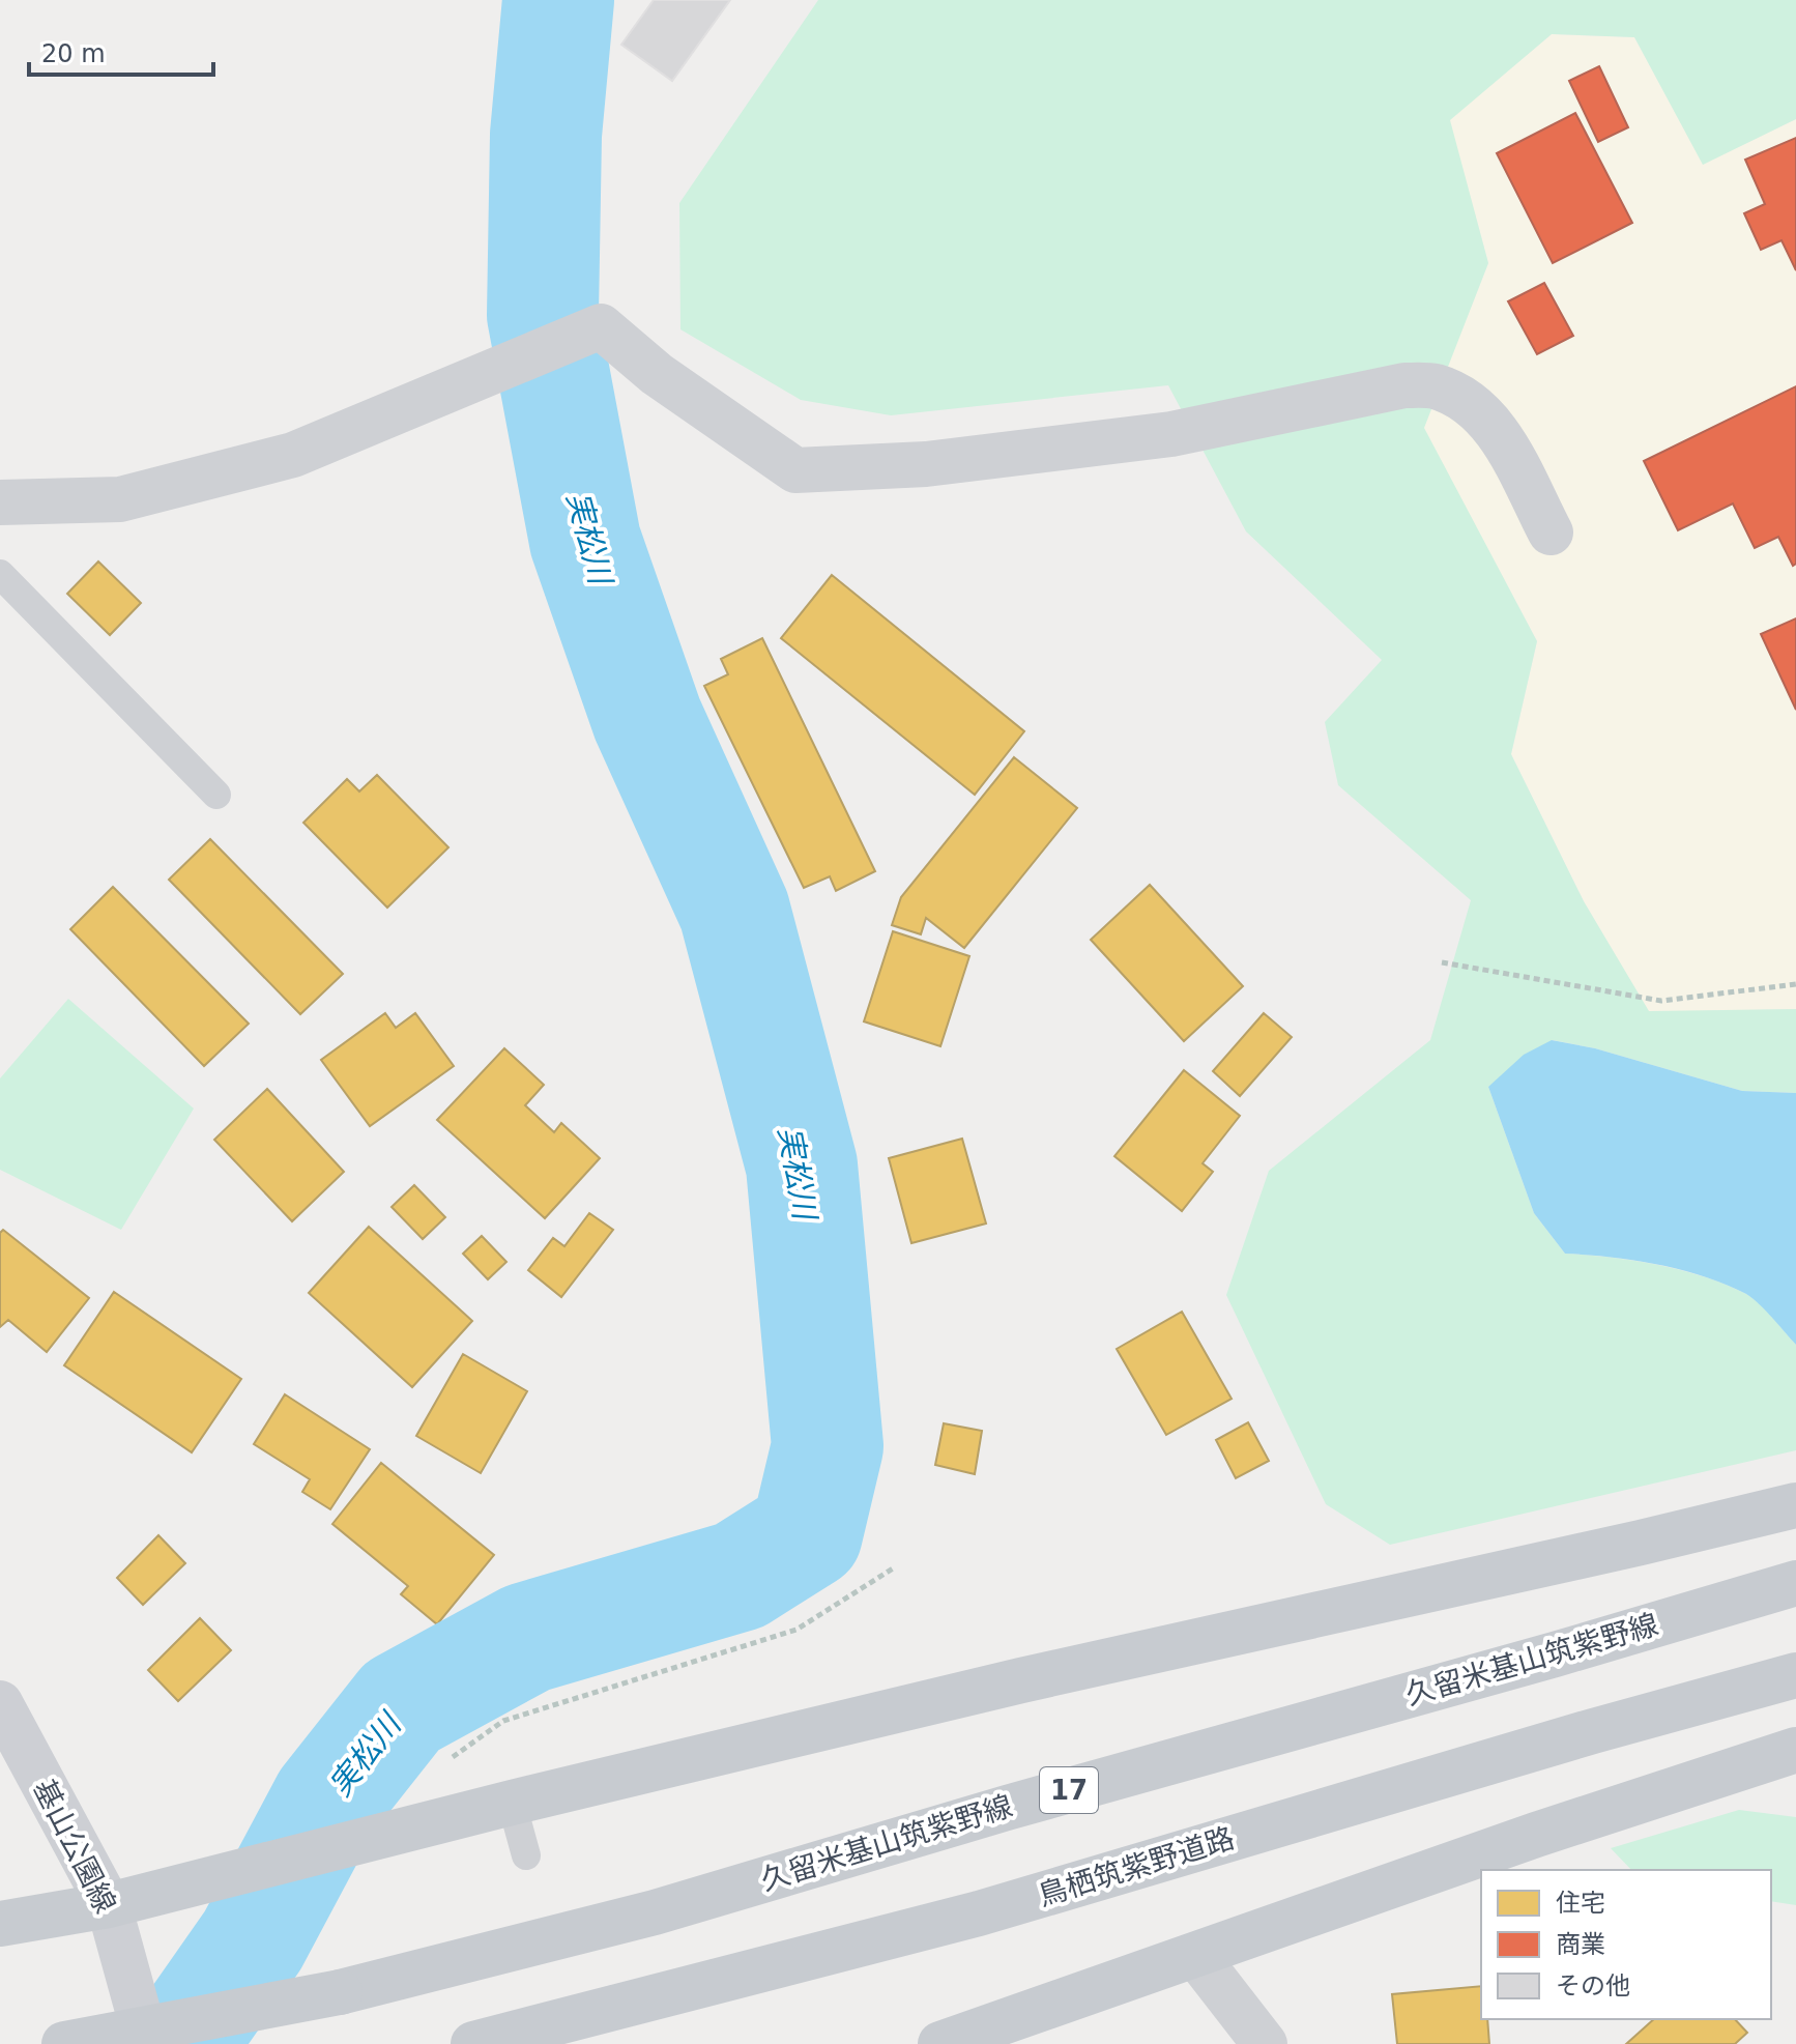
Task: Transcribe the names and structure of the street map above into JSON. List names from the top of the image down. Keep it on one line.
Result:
{"streets":{"main road":["久留米基山筑紫野線","17","基山公園線","鳥栖筑紫野道路"]},"water":["実松川"],"legend":["住宅","商業","その他"],"scale_bar":"20 m"}
